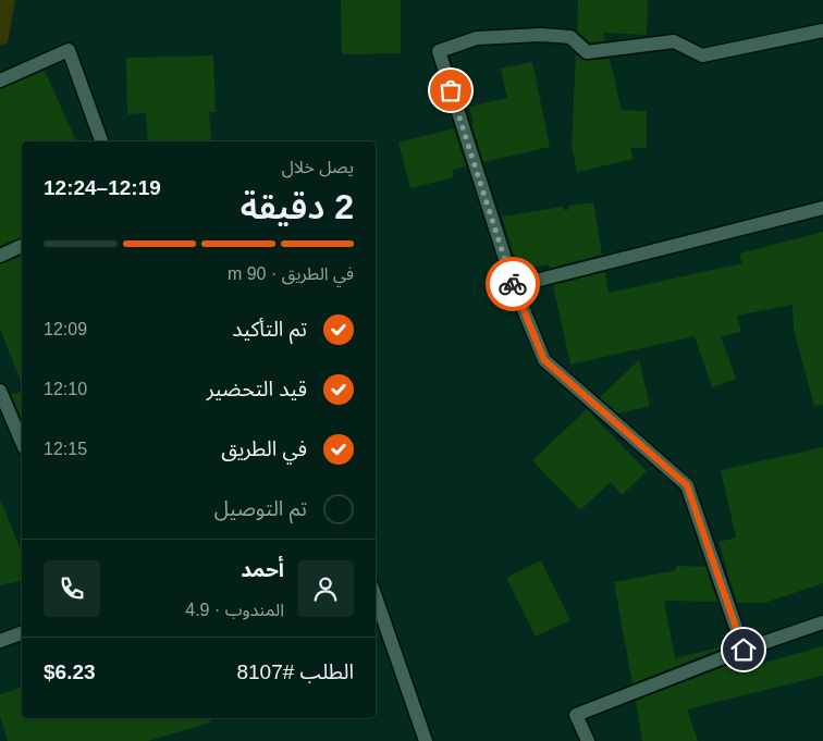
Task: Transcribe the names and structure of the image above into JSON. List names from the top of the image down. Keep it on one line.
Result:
{"page":{"heading":["2 دقيقة","يصل خلال","12:19–12:24"],"panel":["أحمد","المندوب · 4.9","الطلب #8107","$6.23"],"bar":"في الطريق · 90 m","list":[["تم التأكيد","12:09"],["قيد التحضير","12:10"],["في الطريق","12:15"],"تم التوصيل"]}}
